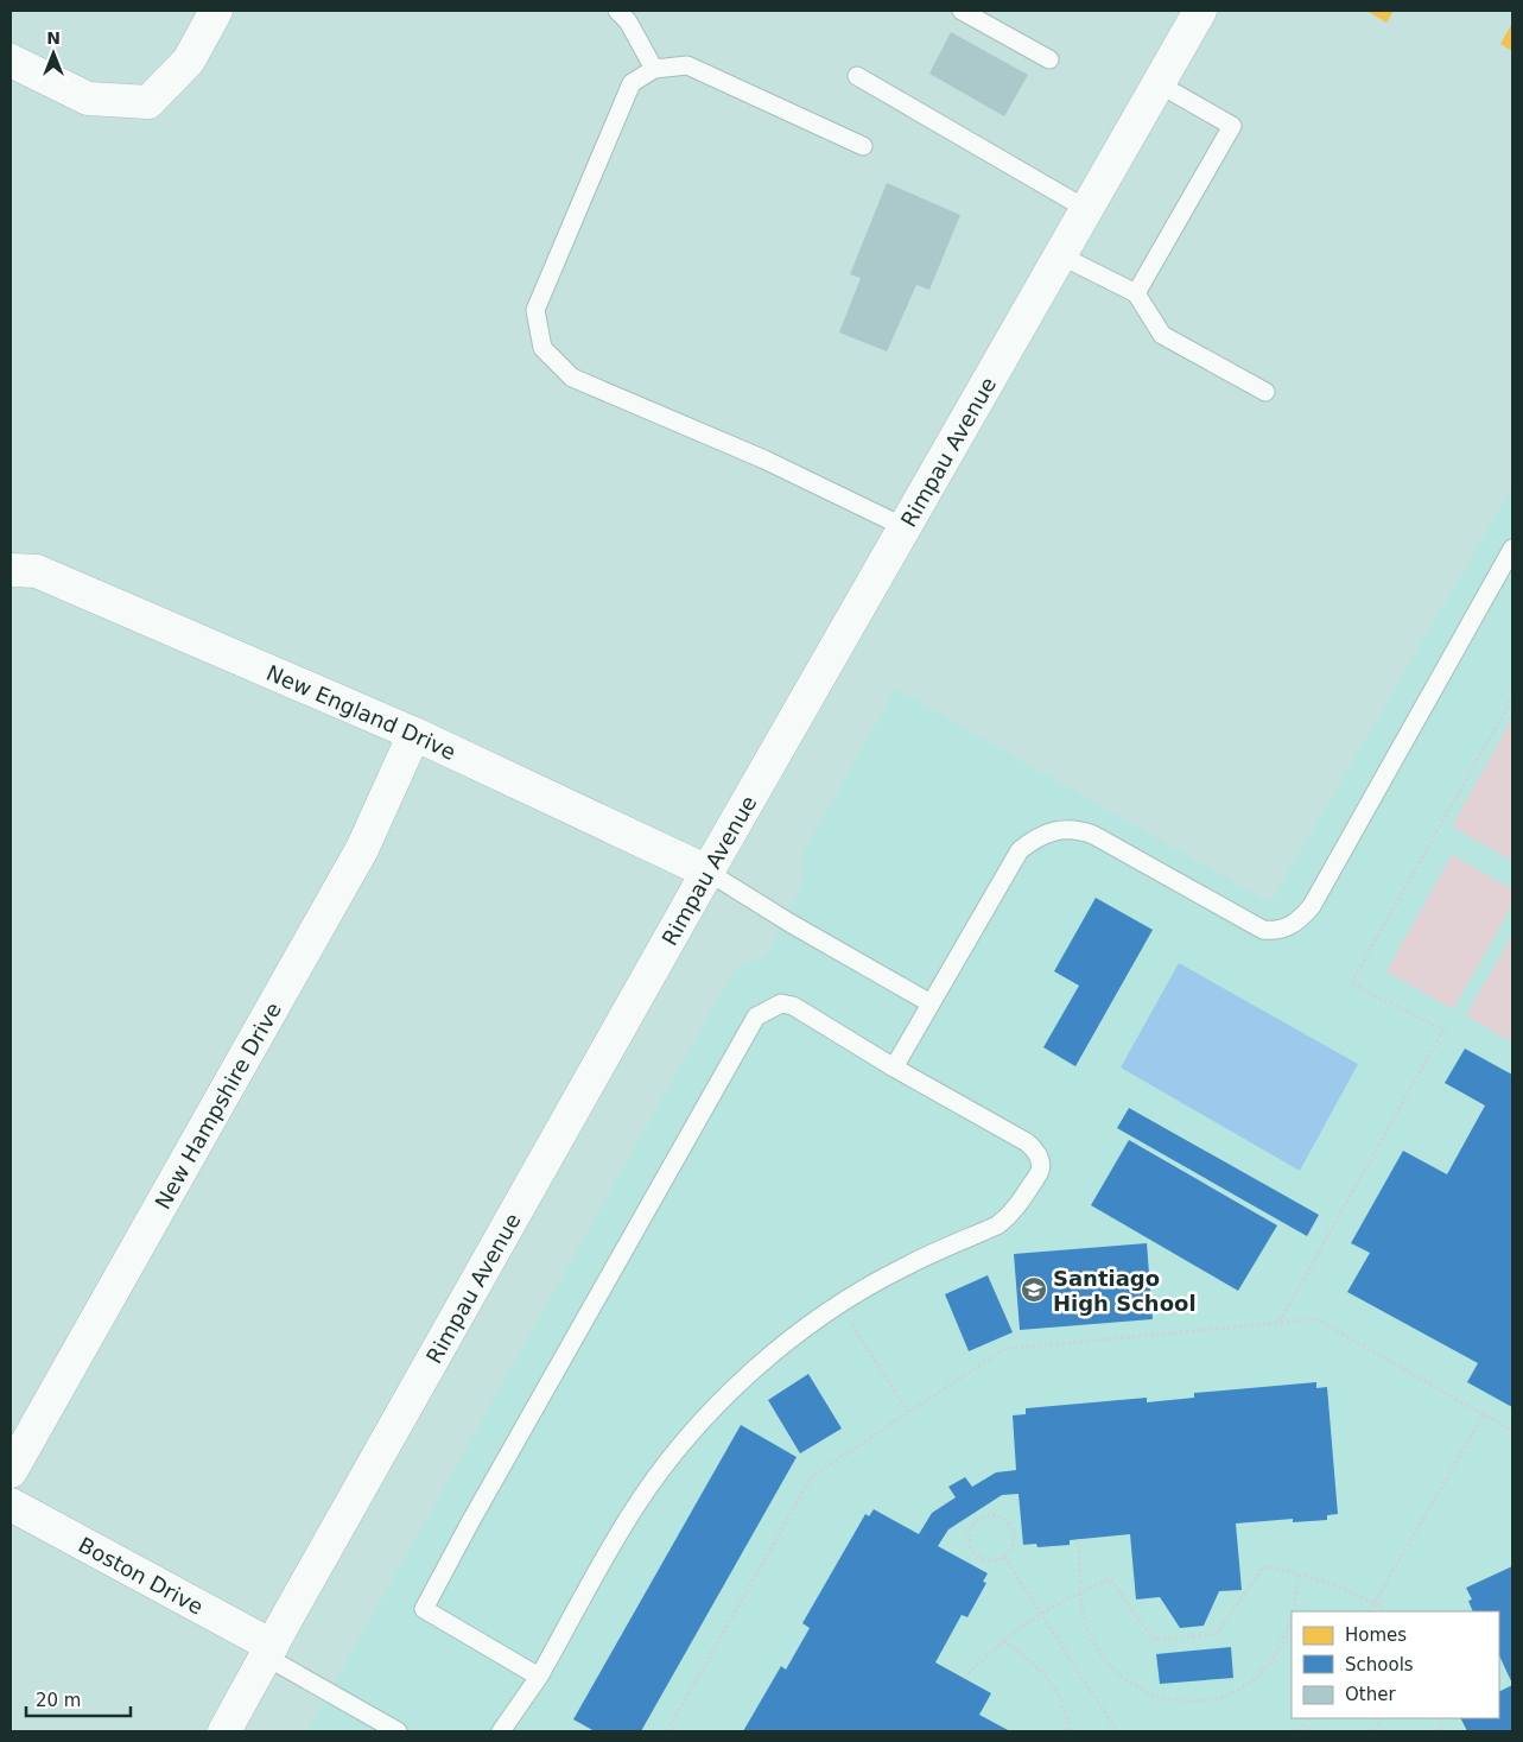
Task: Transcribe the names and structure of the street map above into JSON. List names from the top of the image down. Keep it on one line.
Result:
{"streets":{"street":["Rimpau Avenue","New England Drive","New Hampshire Drive","Boston Drive"]},"crossings":[["Rimpau Avenue","New England Drive"],["Rimpau Avenue","Boston Drive"],["New England Drive","New Hampshire Drive"]],"places":{"school or university":["Santiago High School"]},"legend":["Homes","Schools","Other"],"scale_bar":"20 m","north":"top"}
